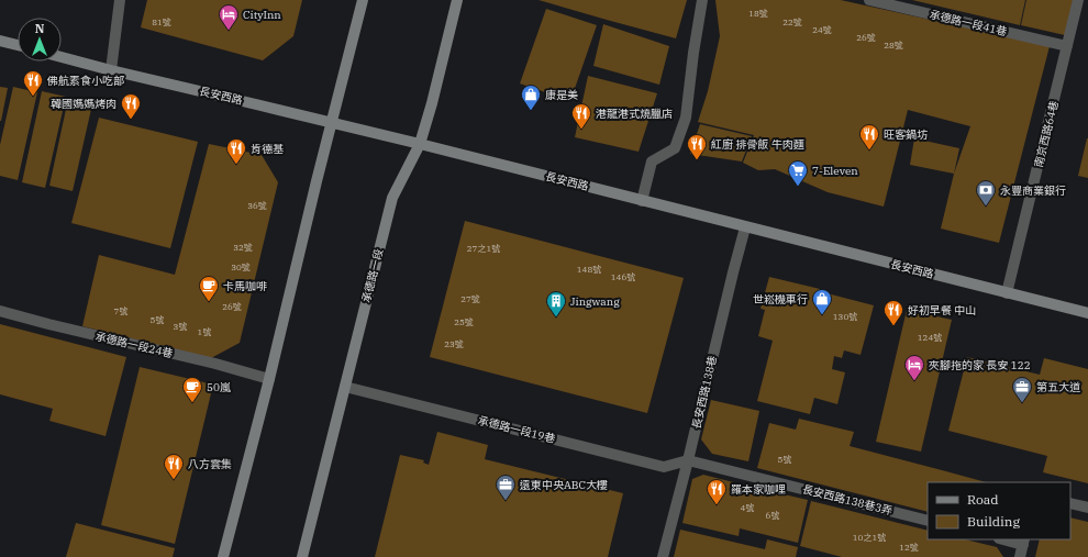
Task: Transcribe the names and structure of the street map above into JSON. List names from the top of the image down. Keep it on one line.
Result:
{"streets":{"main road":["長安西路","承德路一段"],"street":["承德路一段41巷","南京西路64巷","承德路一段24巷","長安西路138巷","承德路一段19巷","長安西路138巷3弄"]},"crossings":[["承德路一段41巷","南京西路64巷"],["長安西路","南京西路64巷"],["長安西路","承德路一段"],["長安西路","長安西路138巷"],["承德路一段","承德路一段19巷"],["長安西路138巷","承德路一段19巷"],["長安西路138巷","長安西路138巷3弄"],["承德路一段19巷","長安西路138巷3弄"]],"places":{"hotel":["CityInn","夾腳拖的家 長安 122"],"restaurant":["佛航素食小吃部","韓國媽媽烤肉","港龍港式燒臘店","旺客鍋坊","紅廚 排骨飯 牛肉麵","肯德基","好初早餐 中山","八方雲集","羅本家咖哩"],"shop":["康是美","世崧機車行"],"supermarket":["7-Eleven"],"bank":["永豐商業銀行"],"cafe":["卡馬咖啡","50嵐"],"building":["Jingwang"],"office":["第五大道","遠東中央ABC大樓"]},"house_numbers":["18號","81號","22號","24號","26號","28號","36號","32號","27之1號","30號","148號","146號","27號","26號","7號","130號","5號","25號","3號","1號","124號","23號","5號","4號","6號","10之1號","12號"],"legend":["Road","Building"],"north":"top"}
